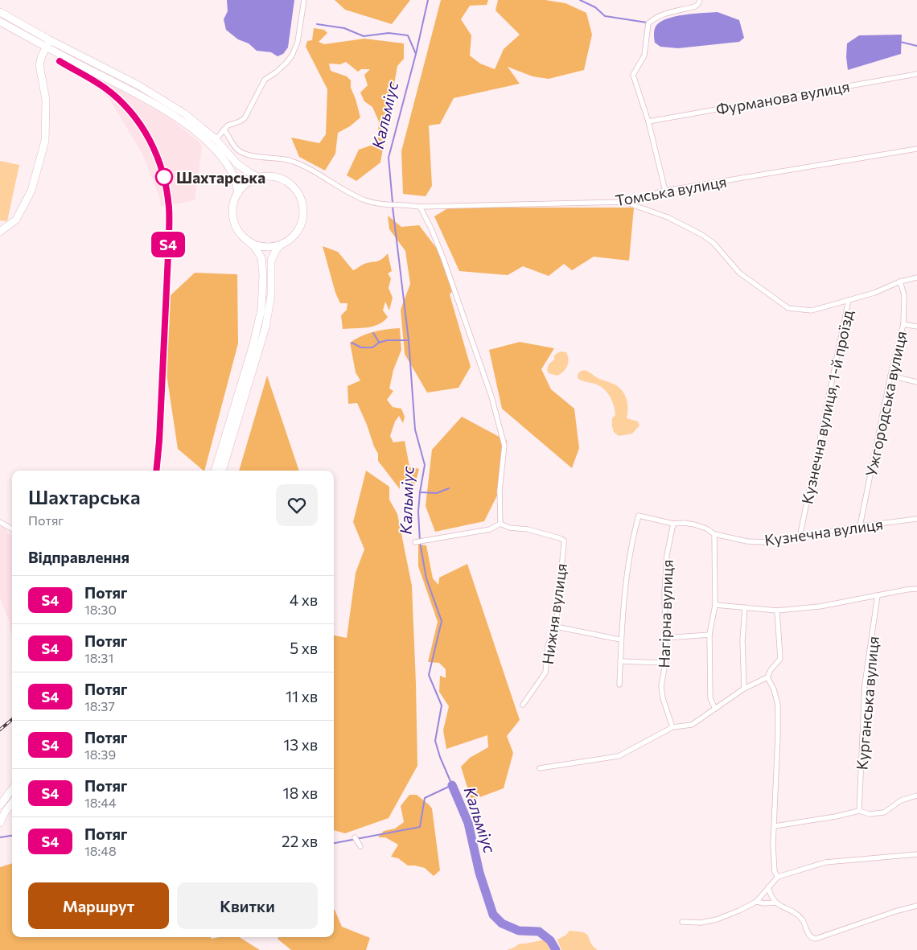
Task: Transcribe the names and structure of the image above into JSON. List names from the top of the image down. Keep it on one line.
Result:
{"streets":{"street":["Фурманова вулиця","Томська вулиця","Ужгородська вулиця","Кузнечна вулиця, 1-й проїзд","Кузнечна вулиця","Нижня вулиця","Нагірна вулиця","Курганська вулиця"]},"crossings":[["Ужгородська вулиця","Кузнечна вулиця"],["Кузнечна вулиця, 1-й проїзд","Кузнечна вулиця"],["Кузнечна вулиця","Нагірна вулиця"]],"water":["Кальміус"],"places":["Шахтарська"],"page":{"on_map":"S4","heading":[["Шахтарська","Потяг"],"Відправлення"],"list":[{"mark":"S4","name":"Потяг","note":"18:30","value":"4 хв"},{"mark":"S4","name":"Потяг","note":"18:31","value":"5 хв"},{"mark":"S4","name":"Потяг","note":"18:37","value":"11 хв"},{"mark":"S4","name":"Потяг","note":"18:39","value":"13 хв"},{"mark":"S4","name":"Потяг","note":"18:44","value":"18 хв"},{"mark":"S4","name":"Потяг","note":"18:48","value":"22 хв"}],"buttons":["Маршрут","Квитки"]}}
